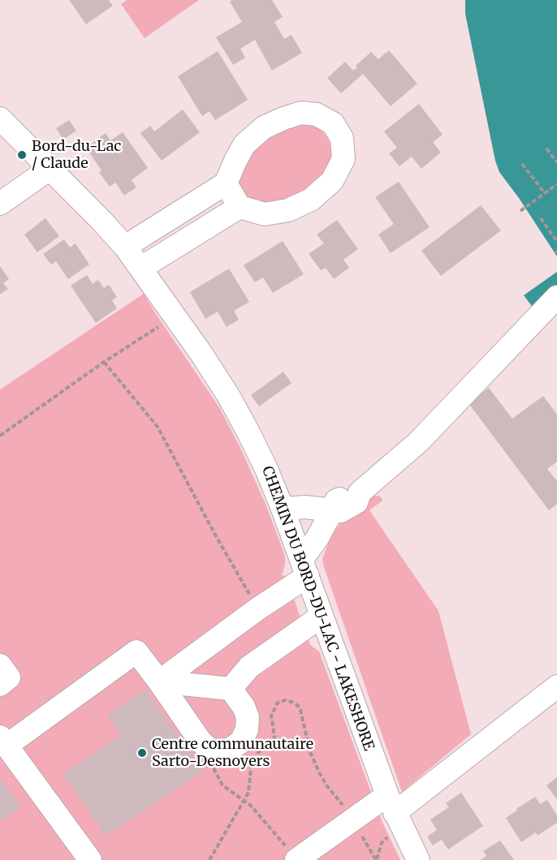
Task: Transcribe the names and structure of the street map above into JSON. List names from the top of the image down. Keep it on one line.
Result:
{"streets":{"street":["CHEMIN DU BORD-DU-LAC - LAKESHORE"]},"places":["Bord-du-Lac / Claude","Centre communautaire Sarto-Desnoyers"]}
